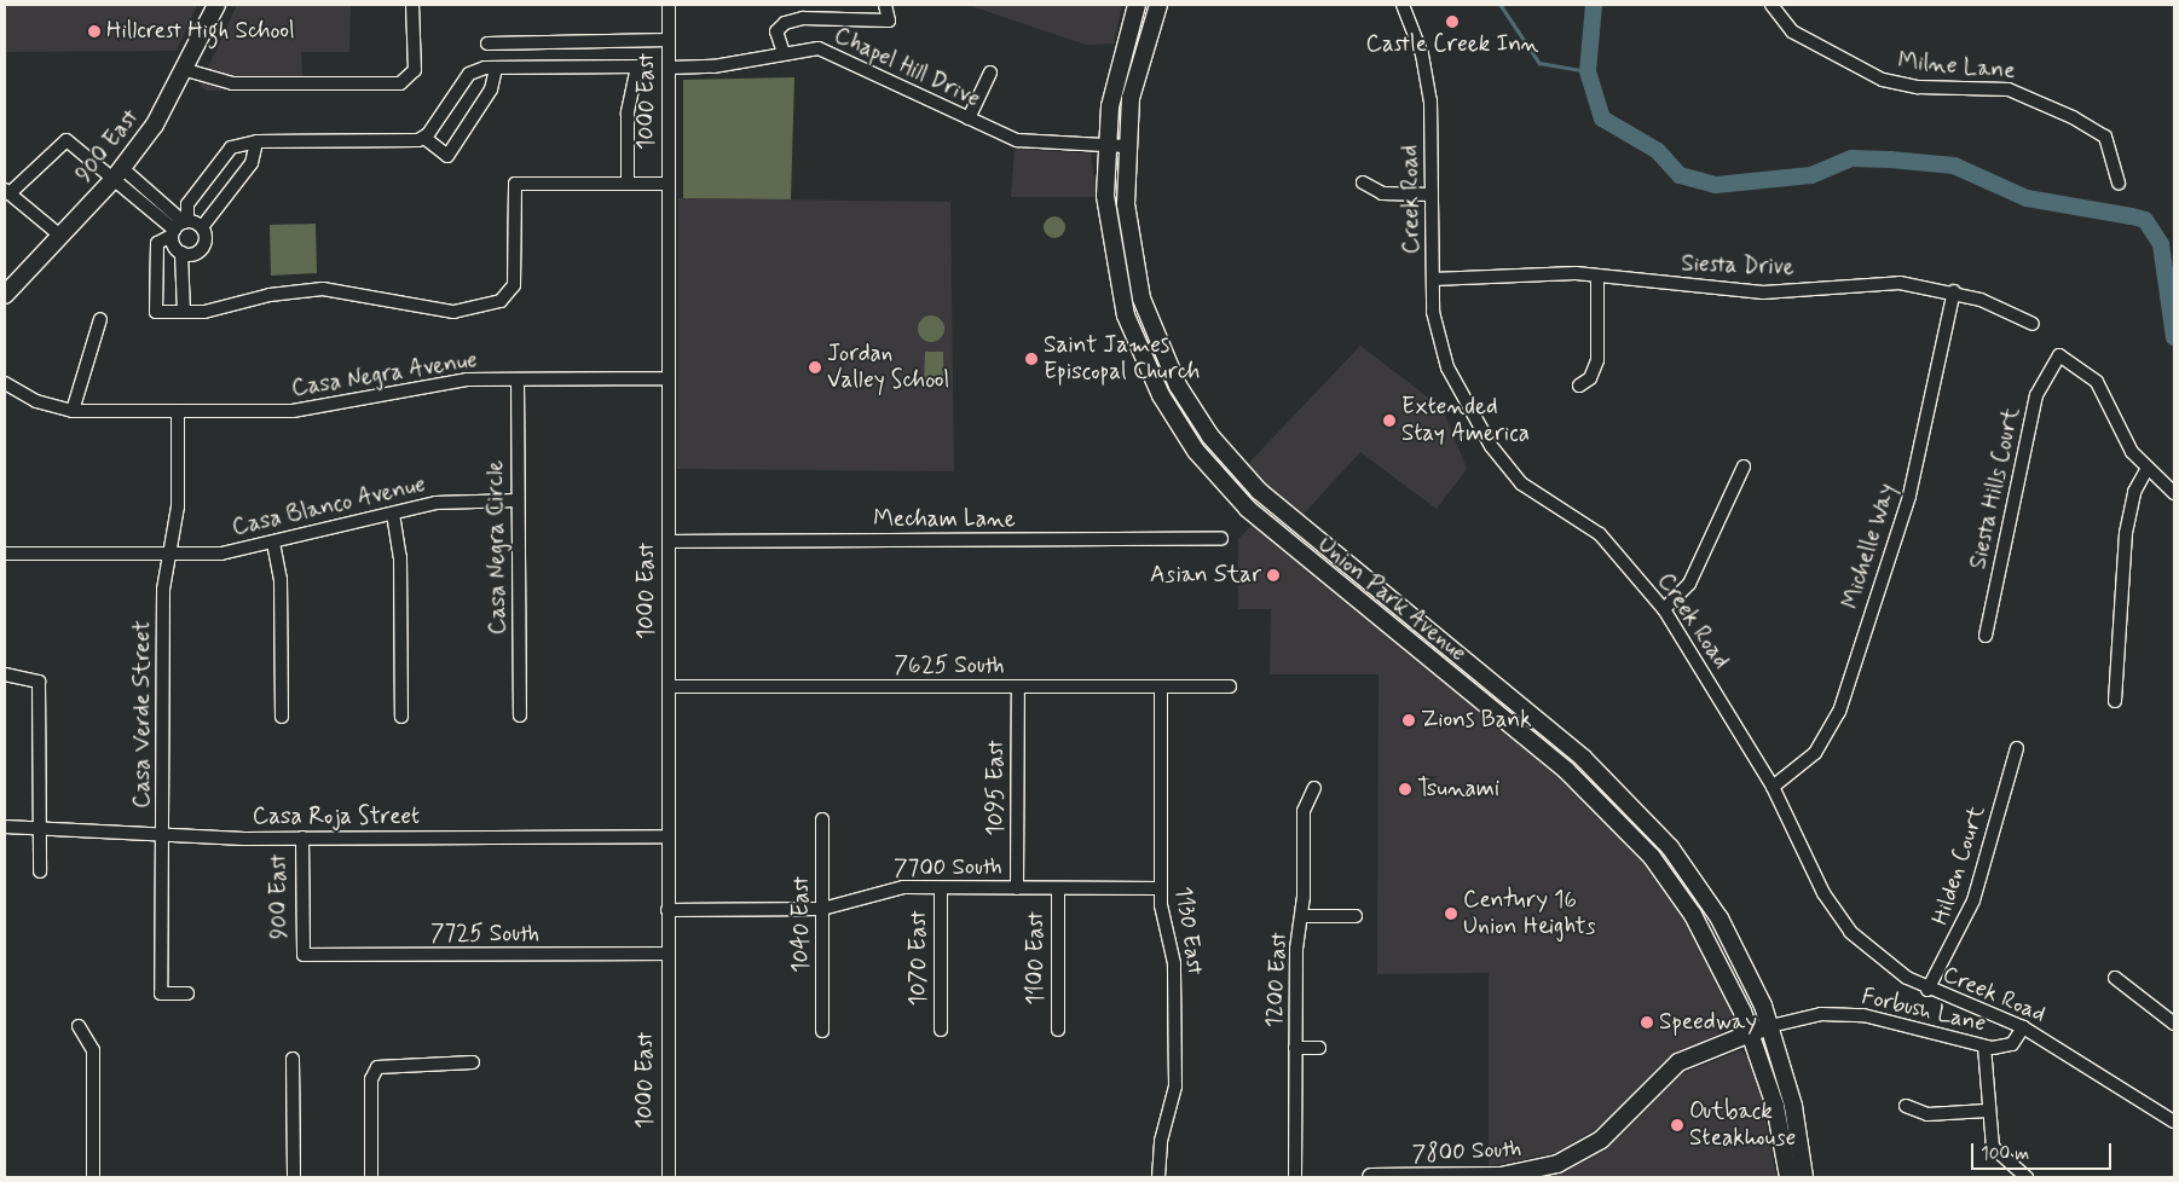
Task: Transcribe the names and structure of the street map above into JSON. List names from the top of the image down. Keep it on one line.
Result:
{"streets":{"main road":["900 East","Union Park Avenue","7800 South"],"street":["Milne Lane","Chapel Hill Drive","1000 East","Creek Road","Siesta Drive","Casa Negra Avenue","Siesta Hills Court","Casa Blanco Avenue","Mecham Lane","Michelle Way","Casa Negra Circle","7625 South","Casa Verde Street","1095 East","Casa Roja Street","Hilden Court","7700 South","1040 East","1130 East","7725 South","1070 East","1100 East","1200 East","Forbush Lane"]},"crossings":[["Chapel Hill Drive","1000 East"],["Chapel Hill Drive","Union Park Avenue"],["1000 East","Casa Negra Avenue"],["1000 East","Mecham Lane"],["1000 East","7625 South"],["1000 East","Casa Roja Street"],["1000 East","7700 South"],["1000 East","7725 South"],["900 East","Casa Roja Street"],["900 East","7725 South"],["Creek Road","Siesta Drive"],["Creek Road","Michelle Way"],["Creek Road","Hilden Court"],["Creek Road","Forbush Lane"],["Siesta Drive","Michelle Way"],["Casa Negra Avenue","Casa Negra Circle"],["Casa Negra Avenue","Casa Verde Street"],["Casa Blanco Avenue","Casa Negra Circle"],["Casa Blanco Avenue","Casa Verde Street"],["Union Park Avenue","Forbush Lane"],["Union Park Avenue","7800 South"],["7625 South","1095 East"],["7625 South","1130 East"],["Casa Verde Street","Casa Roja Street"],["1095 East","7700 South"],["7700 South","1040 East"],["7700 South","1130 East"],["7700 South","1070 East"],["7700 South","1100 East"],["Forbush Lane","7800 South"]],"places":["Castle Creek Inn","Hillcrest High School","Saint James Episcopal Church","Jordan Valley School","Extended Stay America","Asian Star","Zions Bank","Tsunami","Century 16 Union Heights","Speedway","Outback Steakhouse"],"scale_bar":"100 m"}
